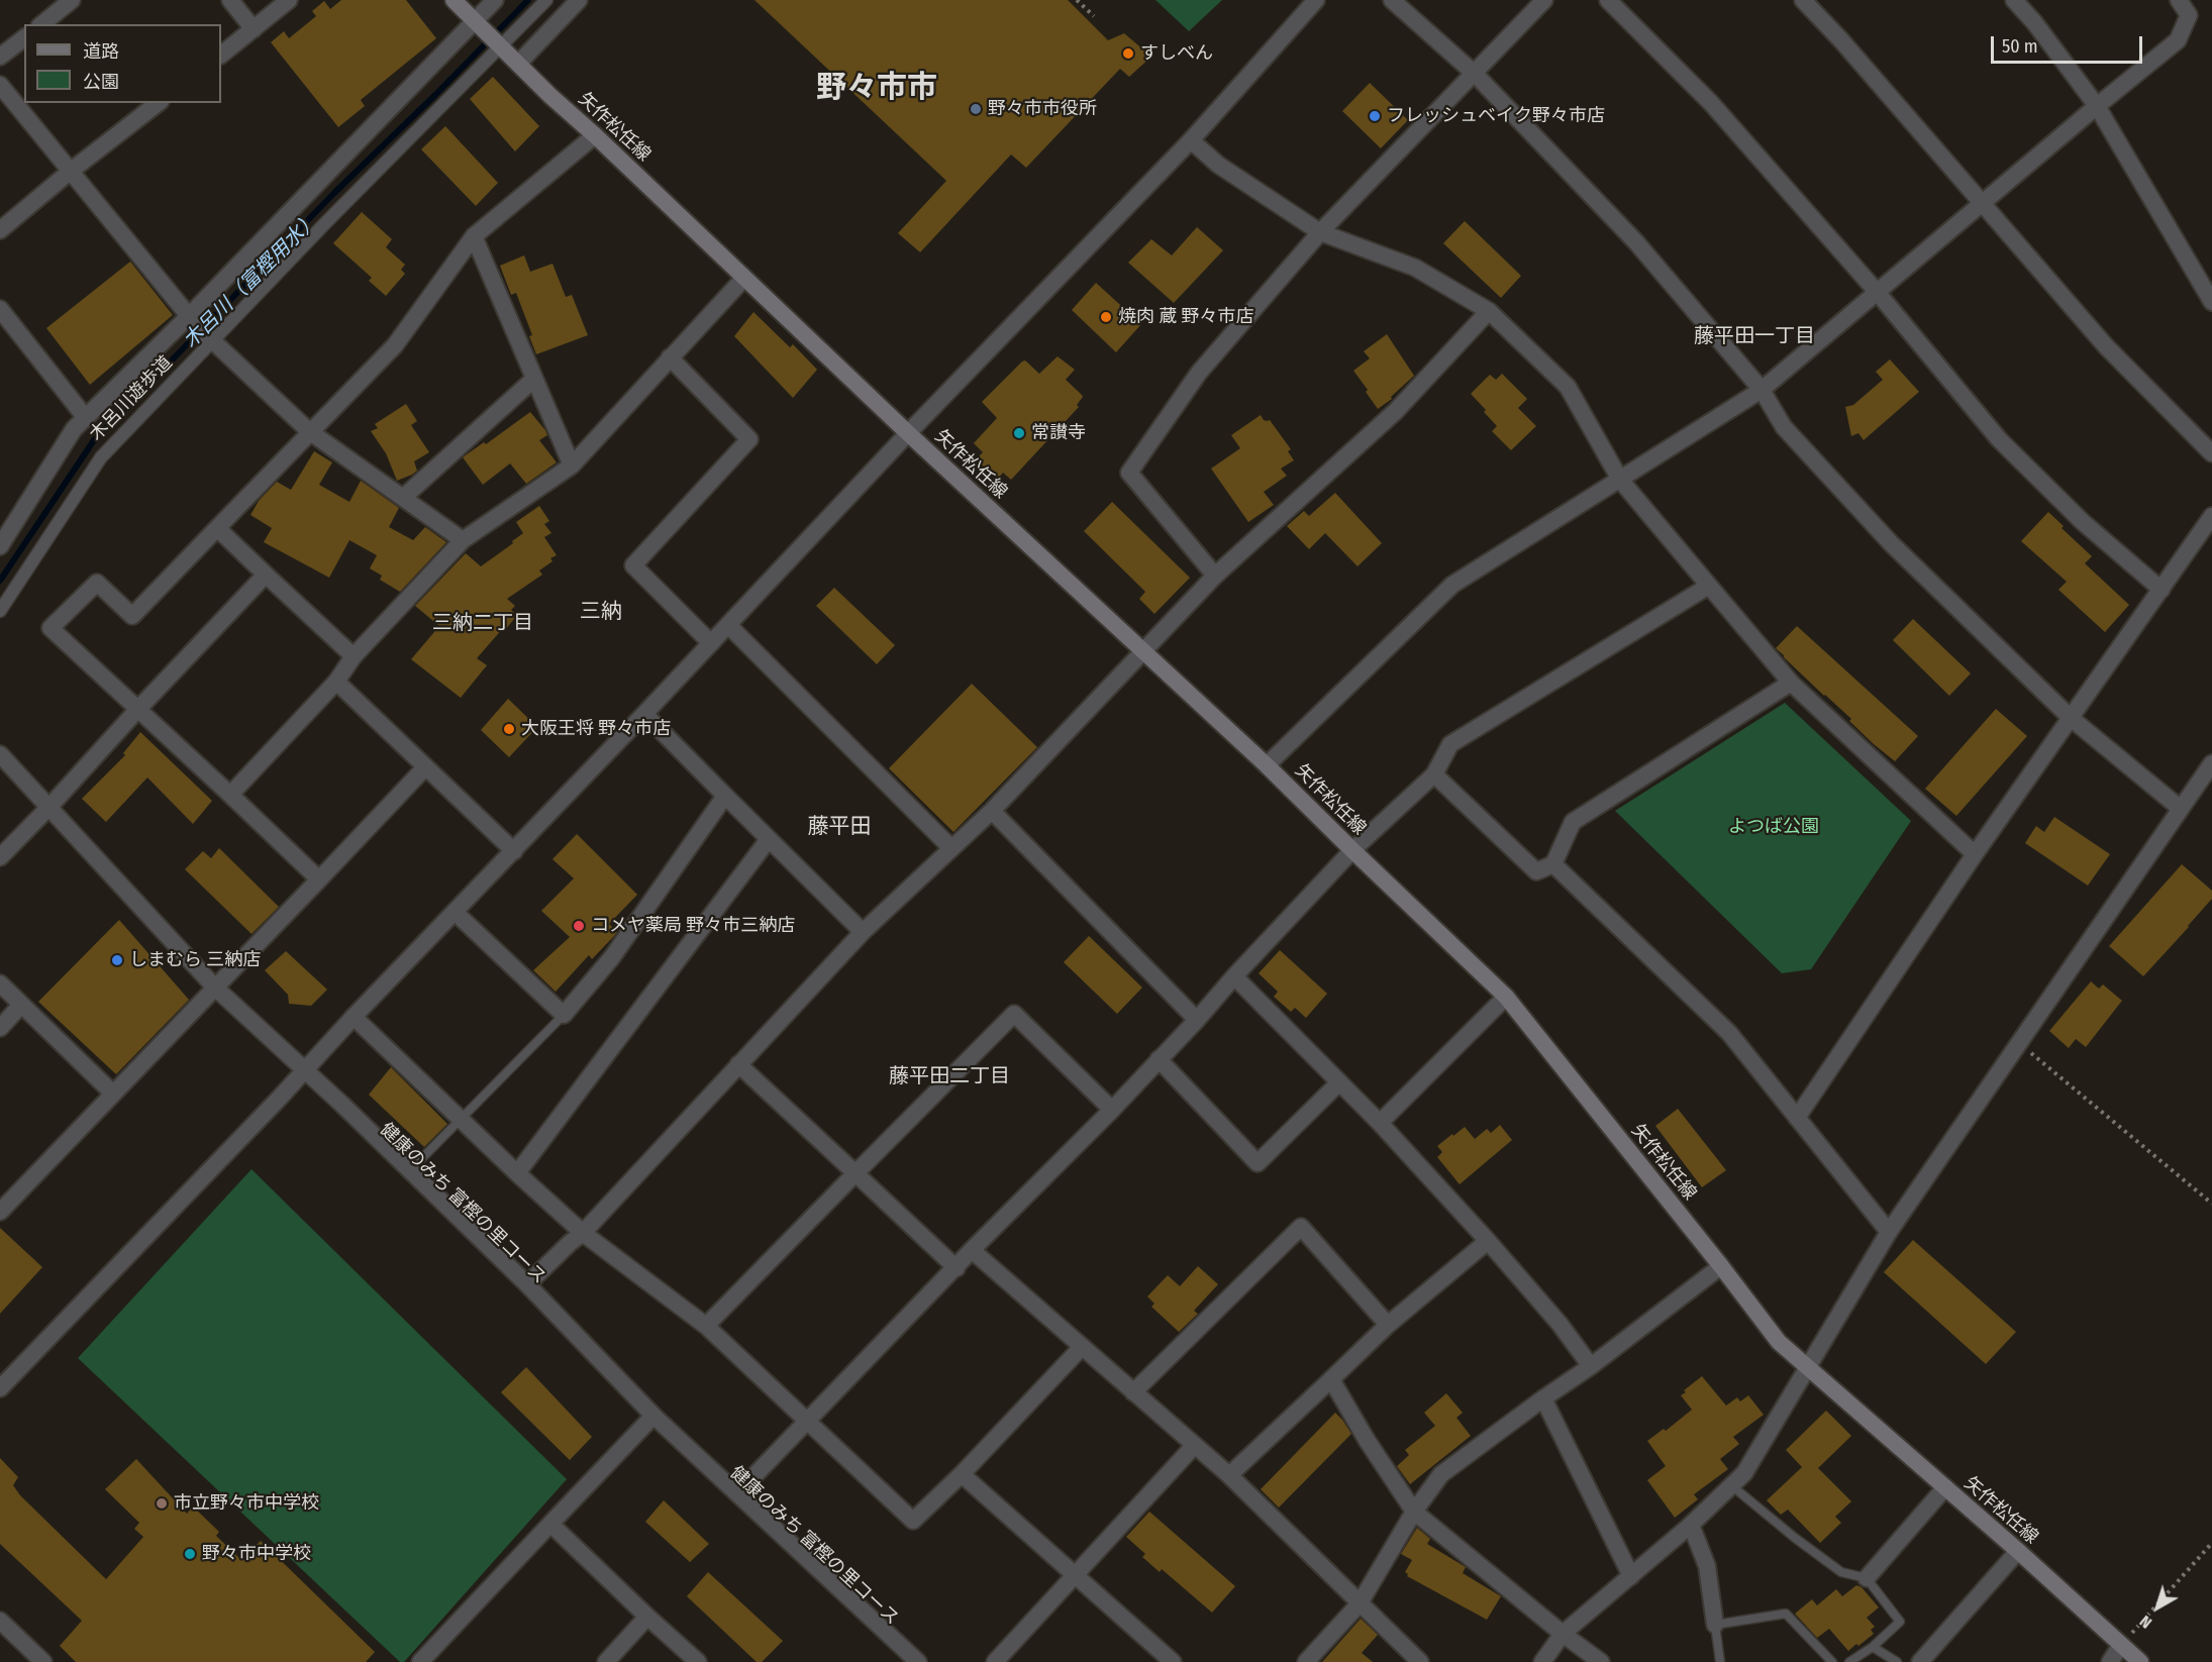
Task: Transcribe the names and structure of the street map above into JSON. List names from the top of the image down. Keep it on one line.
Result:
{"streets":{"main road":["矢作松任線"],"street":["木呂川遊歩道"]},"crossings":[["矢作松任線","木呂川遊歩道"]],"districts":["野々市市","藤平田一丁目","三納","三納二丁目","藤平田","藤平田二丁目"],"water":["木呂川（富樫用水）"],"parks":["よつば公園"],"places":["すしべん","野々市市役所","フレッシュベイク野々市店","焼肉 蔵 野々市店","常讃寺","大阪王将 野々市店","コメヤ薬局 野々市三納店","しまむら 三納店","市立野々市中学校","野々市中学校"],"legend":["道路","公園"],"scale_bar":"50 m","north":"bottom left"}
